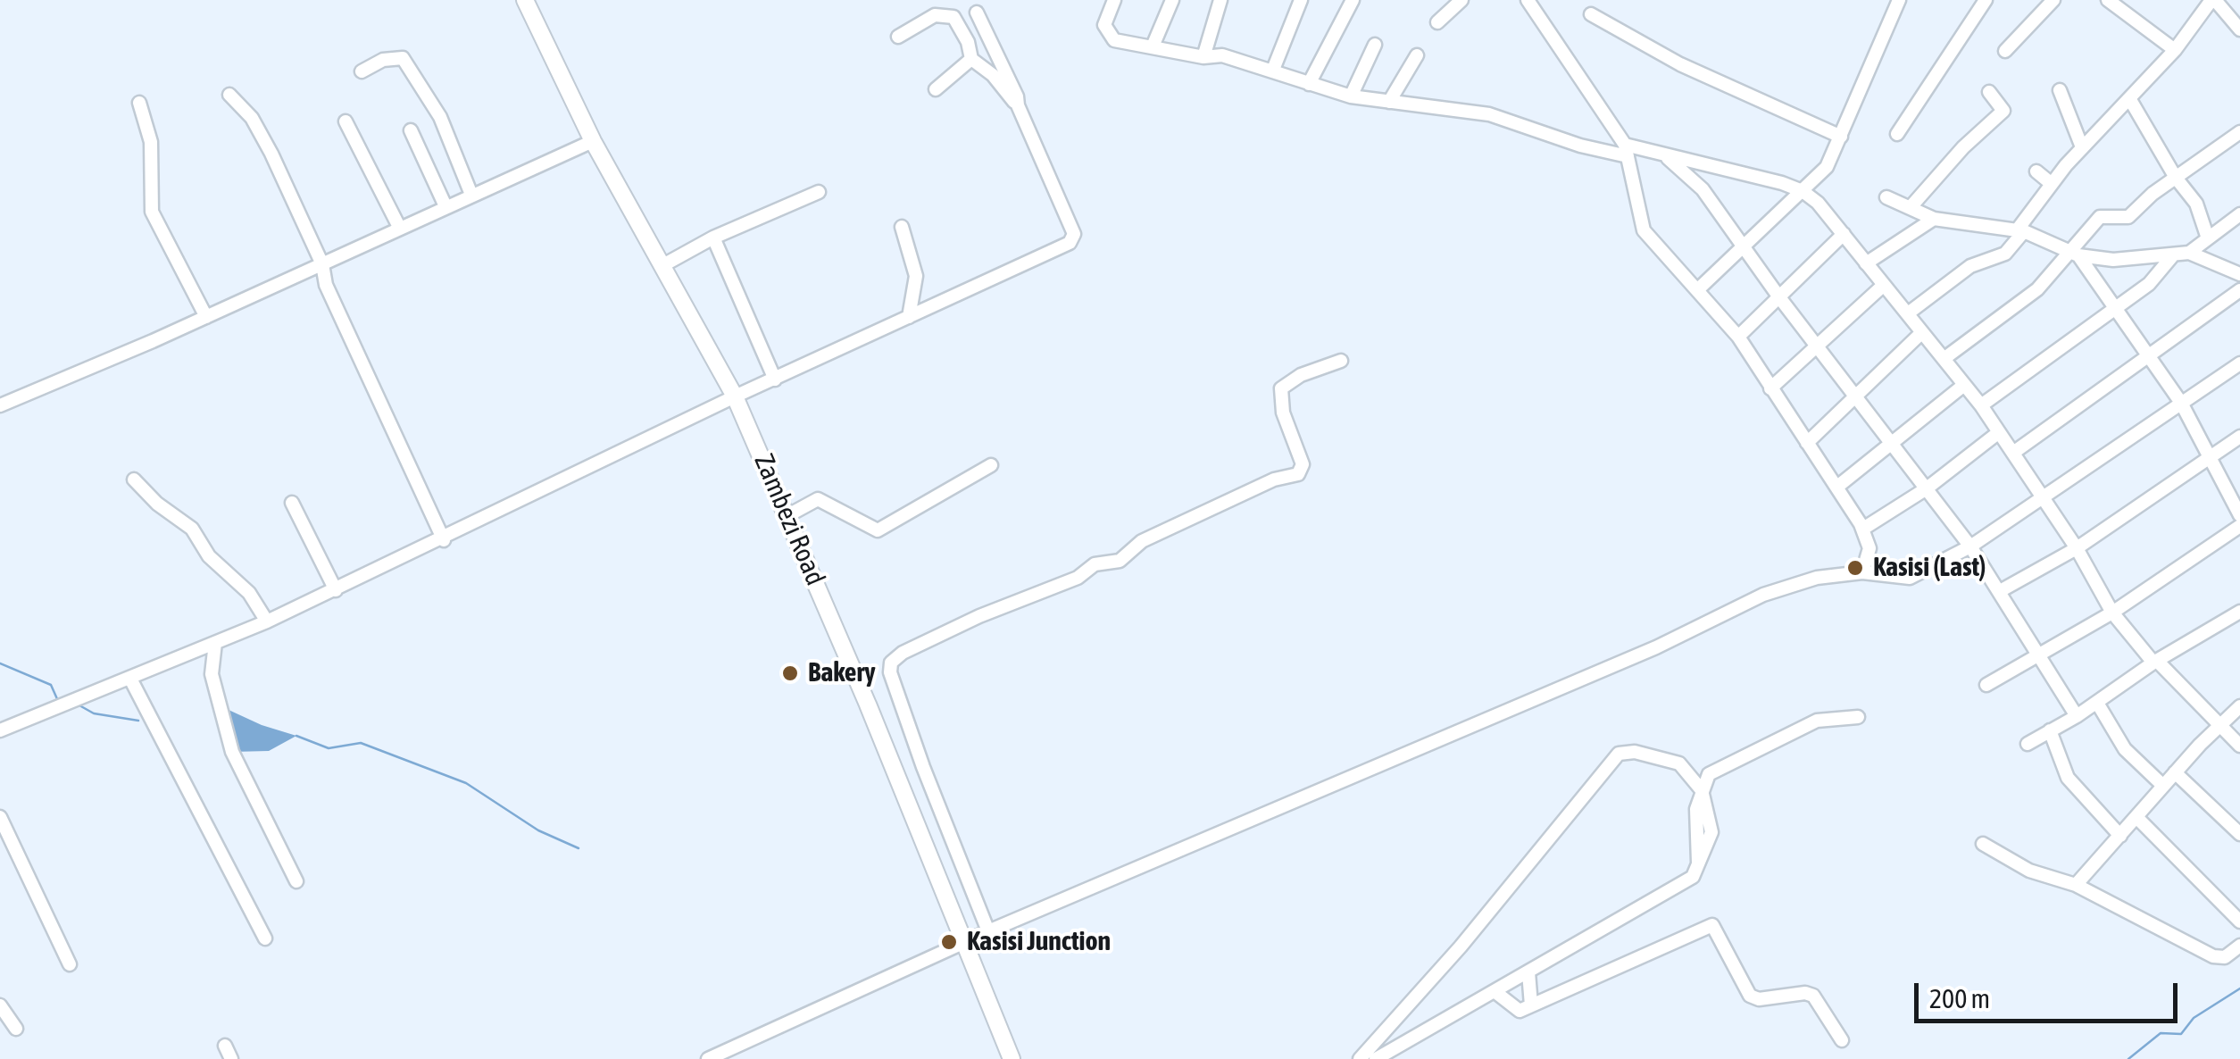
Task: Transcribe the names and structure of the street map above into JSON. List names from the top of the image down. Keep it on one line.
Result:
{"streets":{"main road":["Zambezi Road"]},"places":["Kasisi (Last)","Bakery","Kasisi Junction"],"scale_bar":"200 m"}
